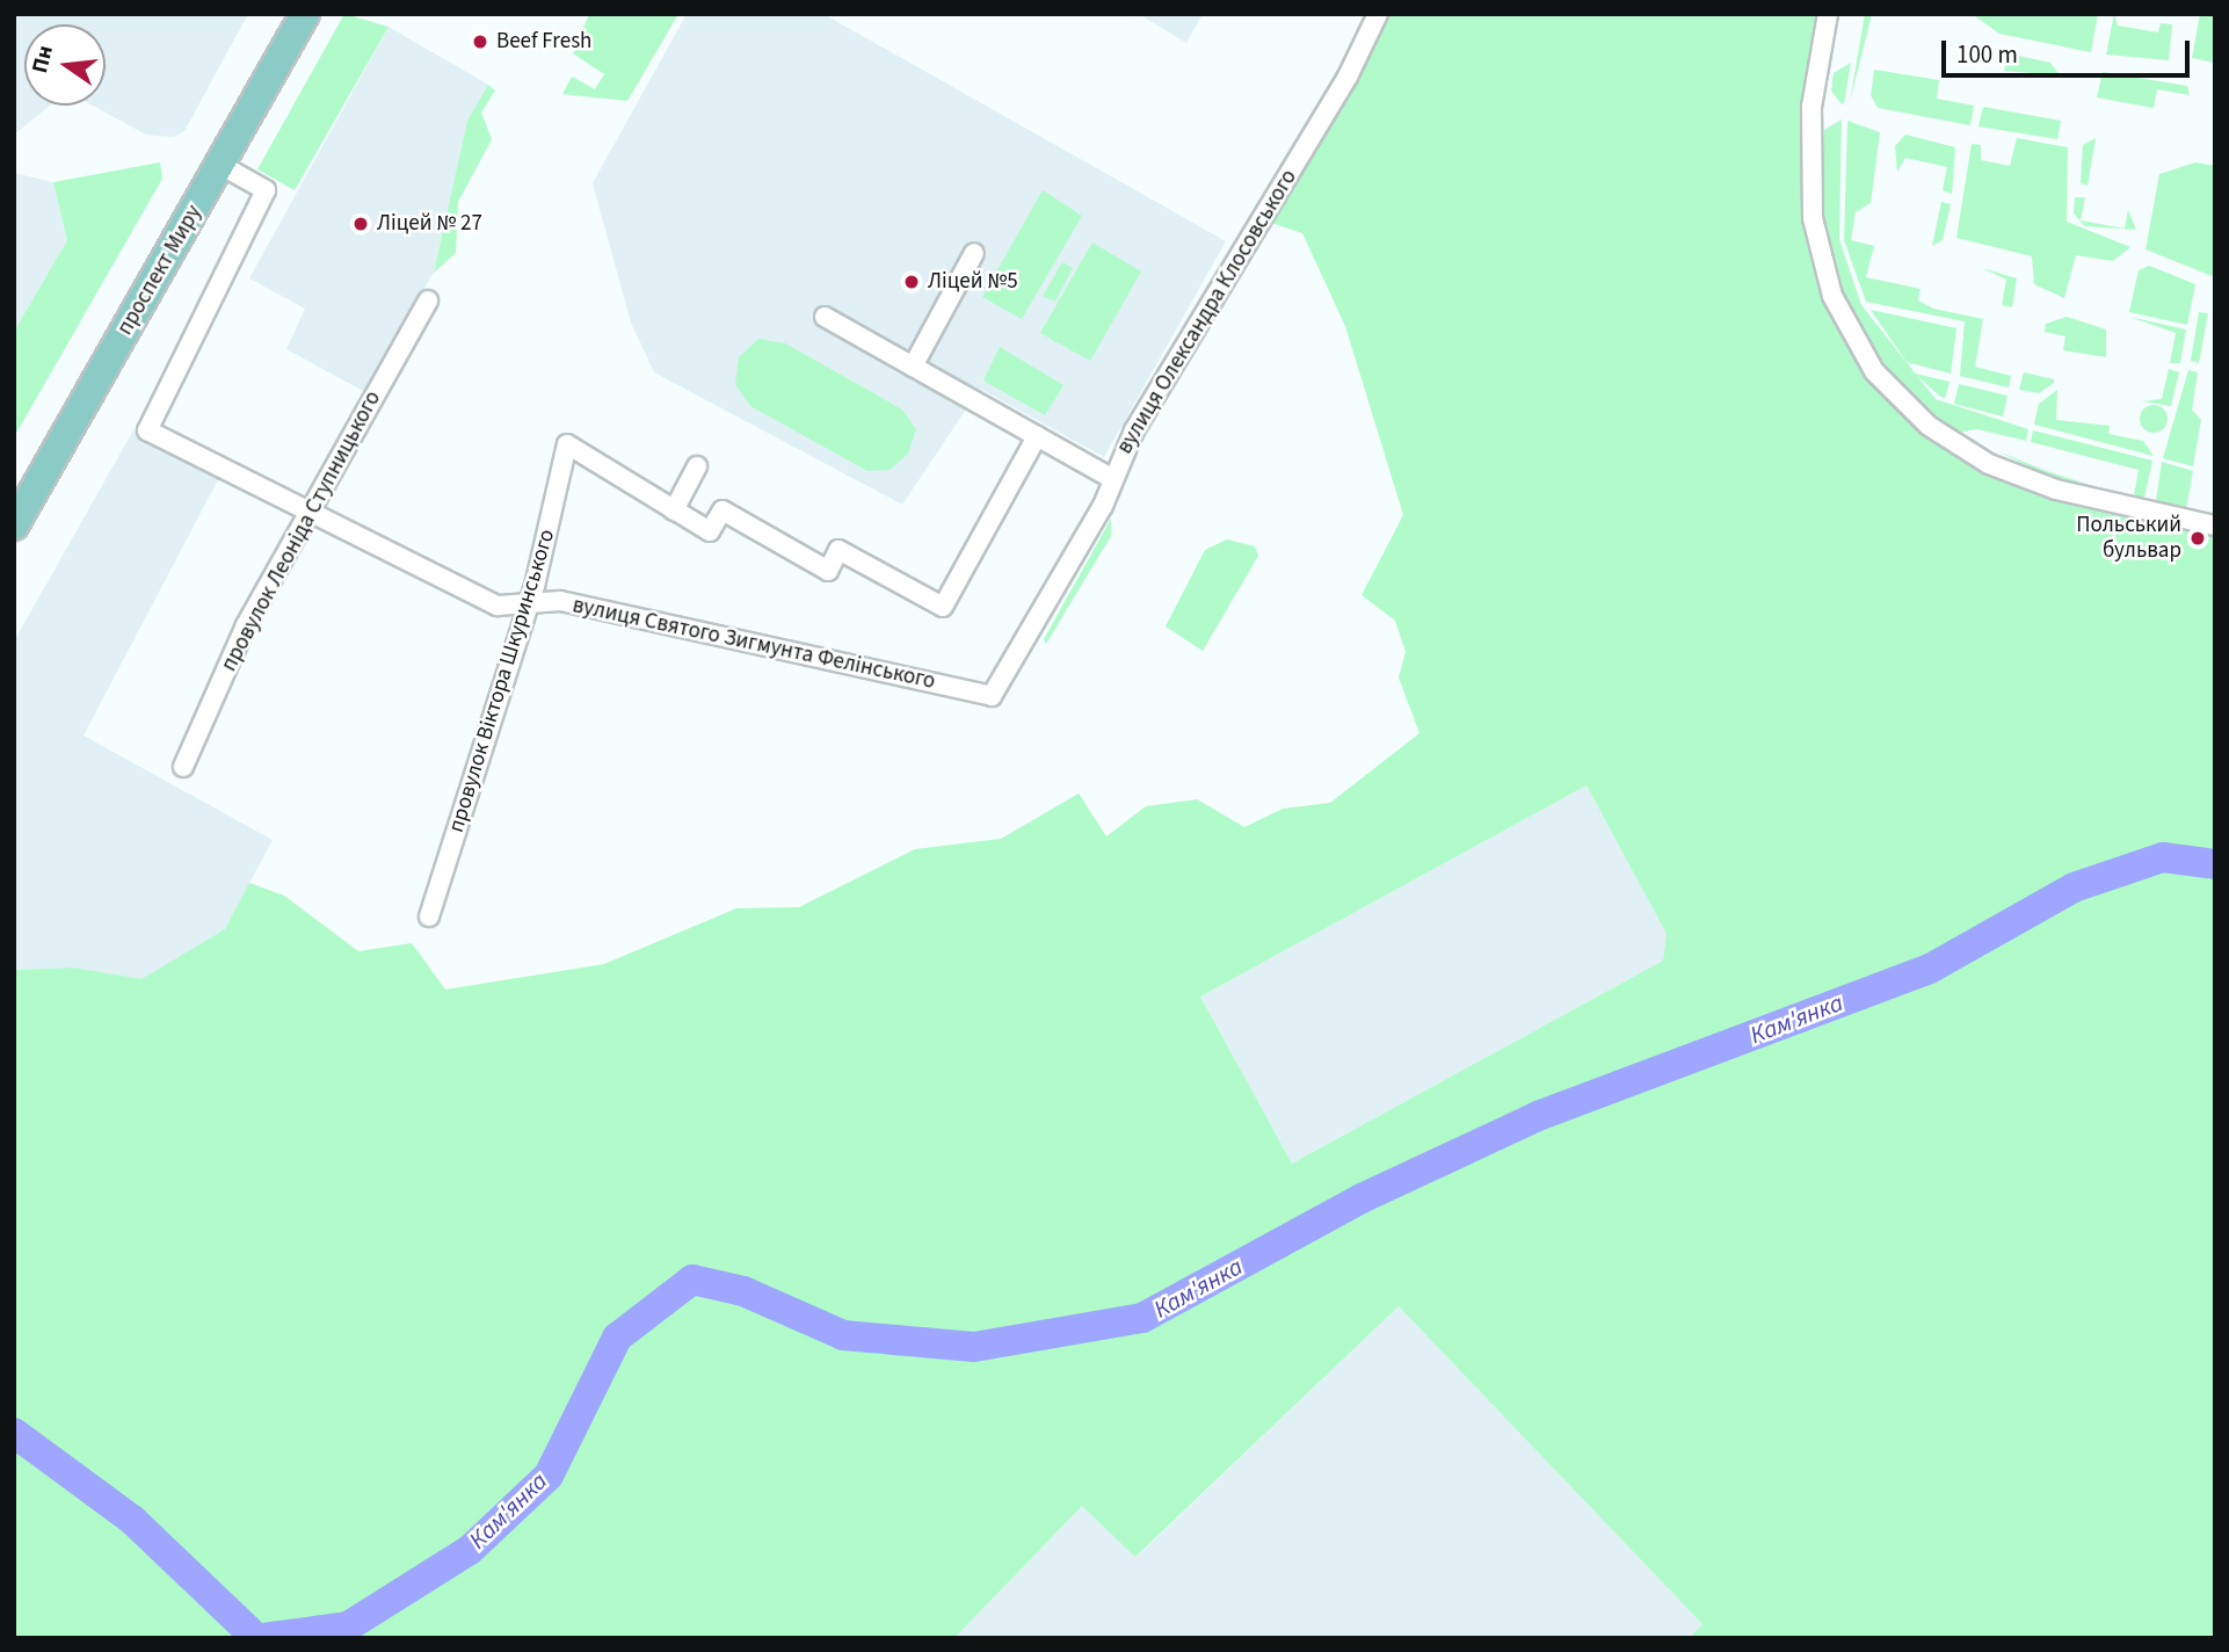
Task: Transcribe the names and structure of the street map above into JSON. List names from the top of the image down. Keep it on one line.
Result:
{"streets":{"main road":["проспект Миру"],"street":["вулиця Олександра Клосовського","провулок Леоніда Ступницького","вулиця Святого Зигмунта Фелінського","провулок Віктора Шкуринського"]},"crossings":[["проспект Миру","вулиця Святого Зигмунта Фелінського"],["вулиця Олександра Клосовського","вулиця Святого Зигмунта Фелінського"],["провулок Леоніда Ступницького","вулиця Святого Зигмунта Фелінського"],["вулиця Святого Зигмунта Фелінського","провулок Віктора Шкуринського"]],"water":["Кам'янка"],"places":["Beef Fresh","Ліцей № 27","Ліцей №5","Польський бульвар"],"scale_bar":"100 m","north":"left"}
